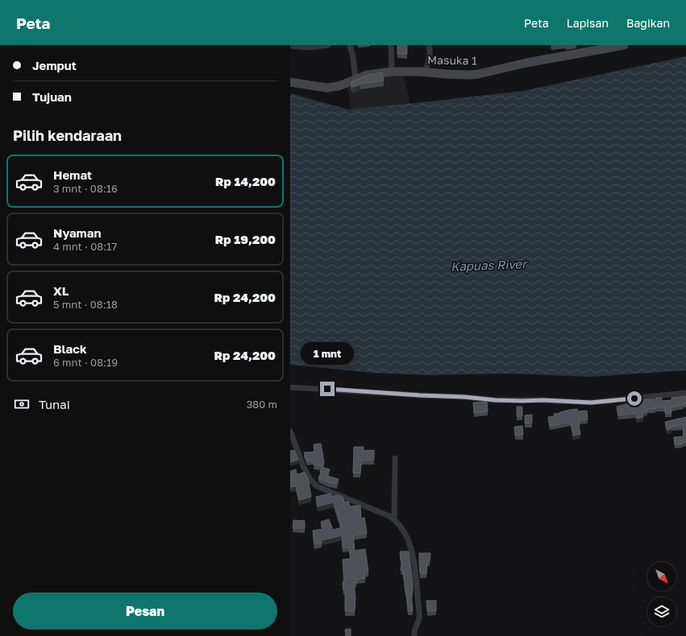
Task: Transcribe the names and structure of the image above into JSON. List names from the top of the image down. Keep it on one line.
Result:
{"streets":{"street":["Masuka 1"]},"water":["Kapuas River"],"north":"bottom right","page":{"header":"Peta","nav":["Peta","Lapisan","Bagikan"],"banner":["Jemput","Tujuan"],"heading":"Pilih kendaraan","list":[{"name":"Hemat","note":"3 mnt · 08:16","value":"Rp 14,200"},{"name":"Nyaman","note":"4 mnt · 08:17","value":"Rp 19,200"},{"name":"XL","note":"5 mnt · 08:18","value":"Rp 24,200"},{"name":"Black","note":"6 mnt · 08:19","value":"Rp 24,200"}],"bubble":"1 mnt","pay":["Tunai","380 m"],"buttons":"Pesan"}}
